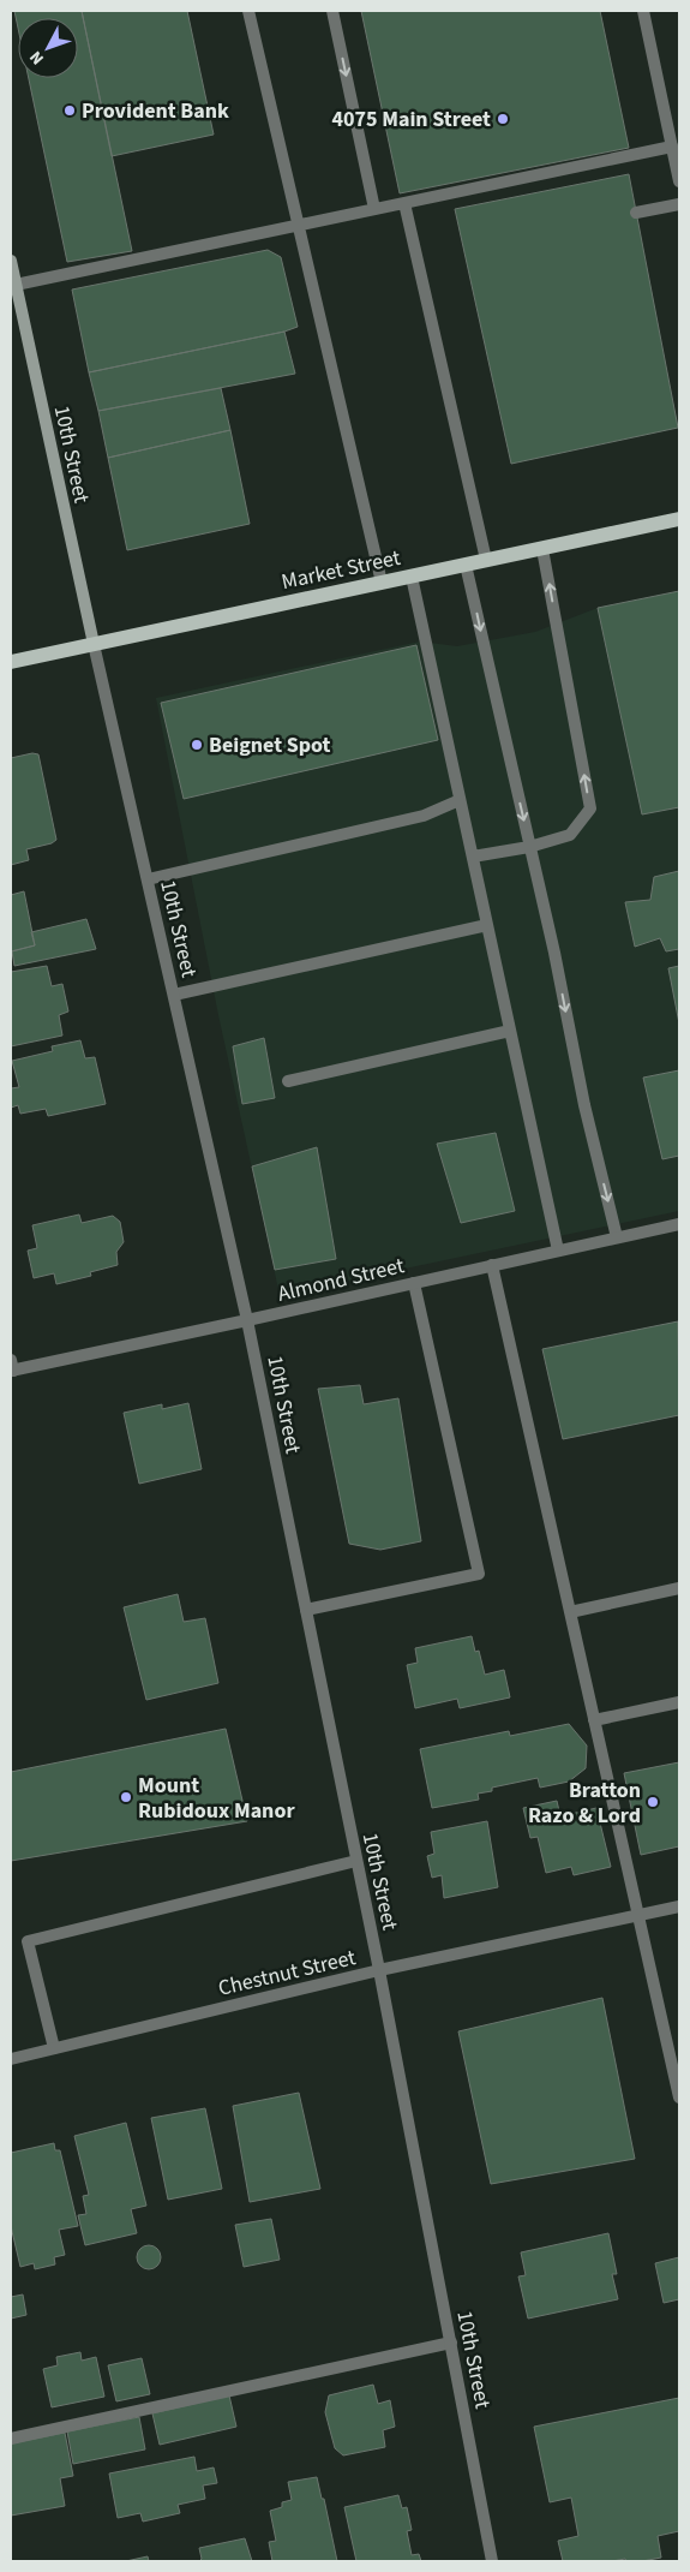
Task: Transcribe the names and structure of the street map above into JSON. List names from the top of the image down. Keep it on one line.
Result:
{"streets":{"main road":["Market Street"],"street":["10th Street","Almond Street","Chestnut Street"]},"crossings":[["10th Street","Market Street"],["10th Street","Almond Street"],["10th Street","Chestnut Street"]],"places":["Provident Bank","4075 Main Street","Beignet Spot","Mount Rubidoux Manor","Bratton Razo & Lord"],"north":"bottom left"}
